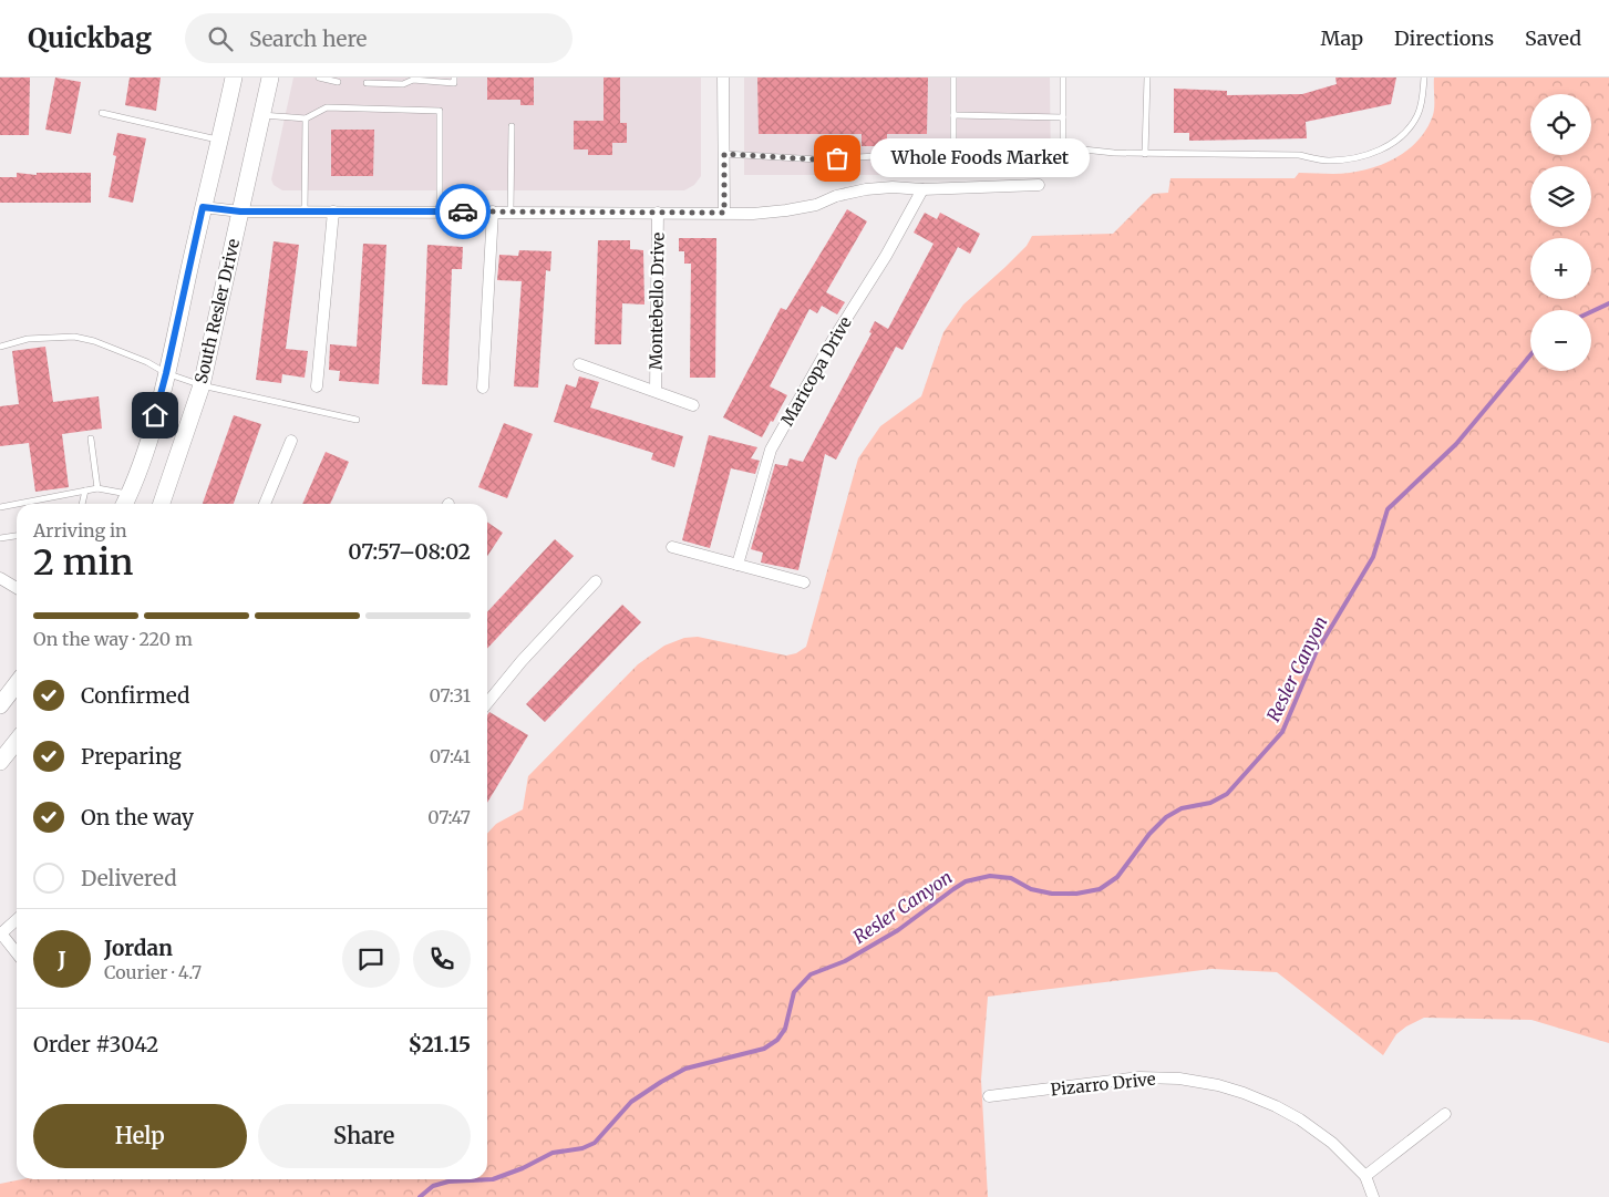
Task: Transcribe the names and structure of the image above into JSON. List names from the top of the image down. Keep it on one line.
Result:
{"streets":{"main road":["South Resler Drive"],"street":["Montebello Drive","Maricopa Drive","Pizarro Drive"]},"water":["Resler Canyon"],"places":["Whole Foods Market"],"page":{"header":"Quickbag","search":"Search here","nav":["Map","Directions","Saved"],"map_buttons":["+","−"],"bubble":"Whole Foods Market","heading":["2 min","Arriving in","07:57–08:02"],"panel":["Jordan","Courier · 4.7","Order #3042","$21.15"],"bar":"On the way · 220 m","list":[["Confirmed","07:31"],["Preparing","07:41"],["On the way","07:47"],"Delivered"],"round":"J","buttons":["Help","Share"]}}
